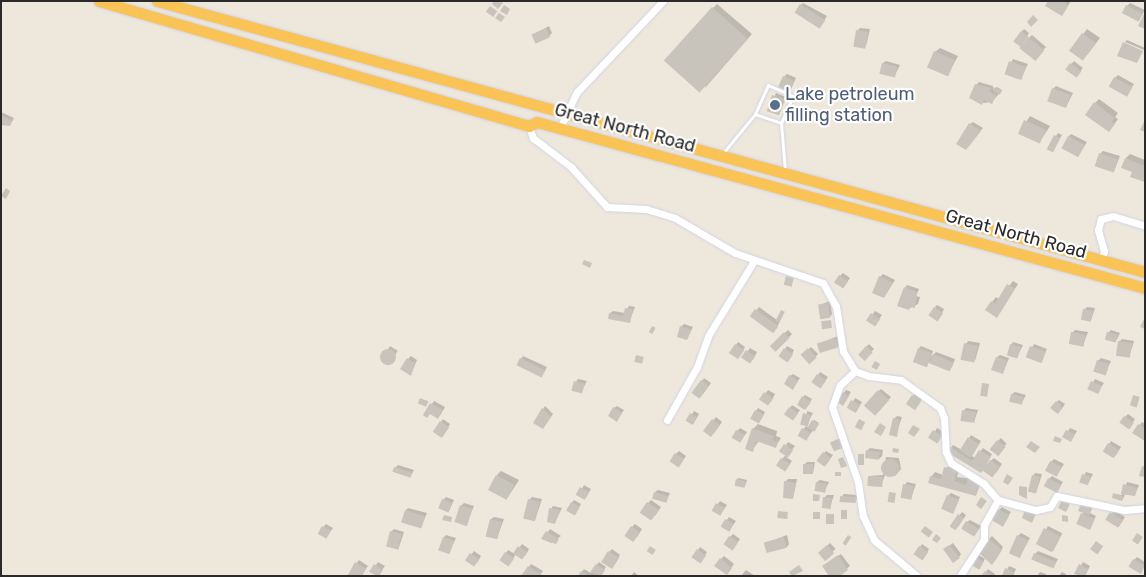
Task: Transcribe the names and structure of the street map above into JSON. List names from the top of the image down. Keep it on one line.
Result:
{"streets":{"highway":["Great North Road"]},"places":["Lake petroleum filling station"]}
